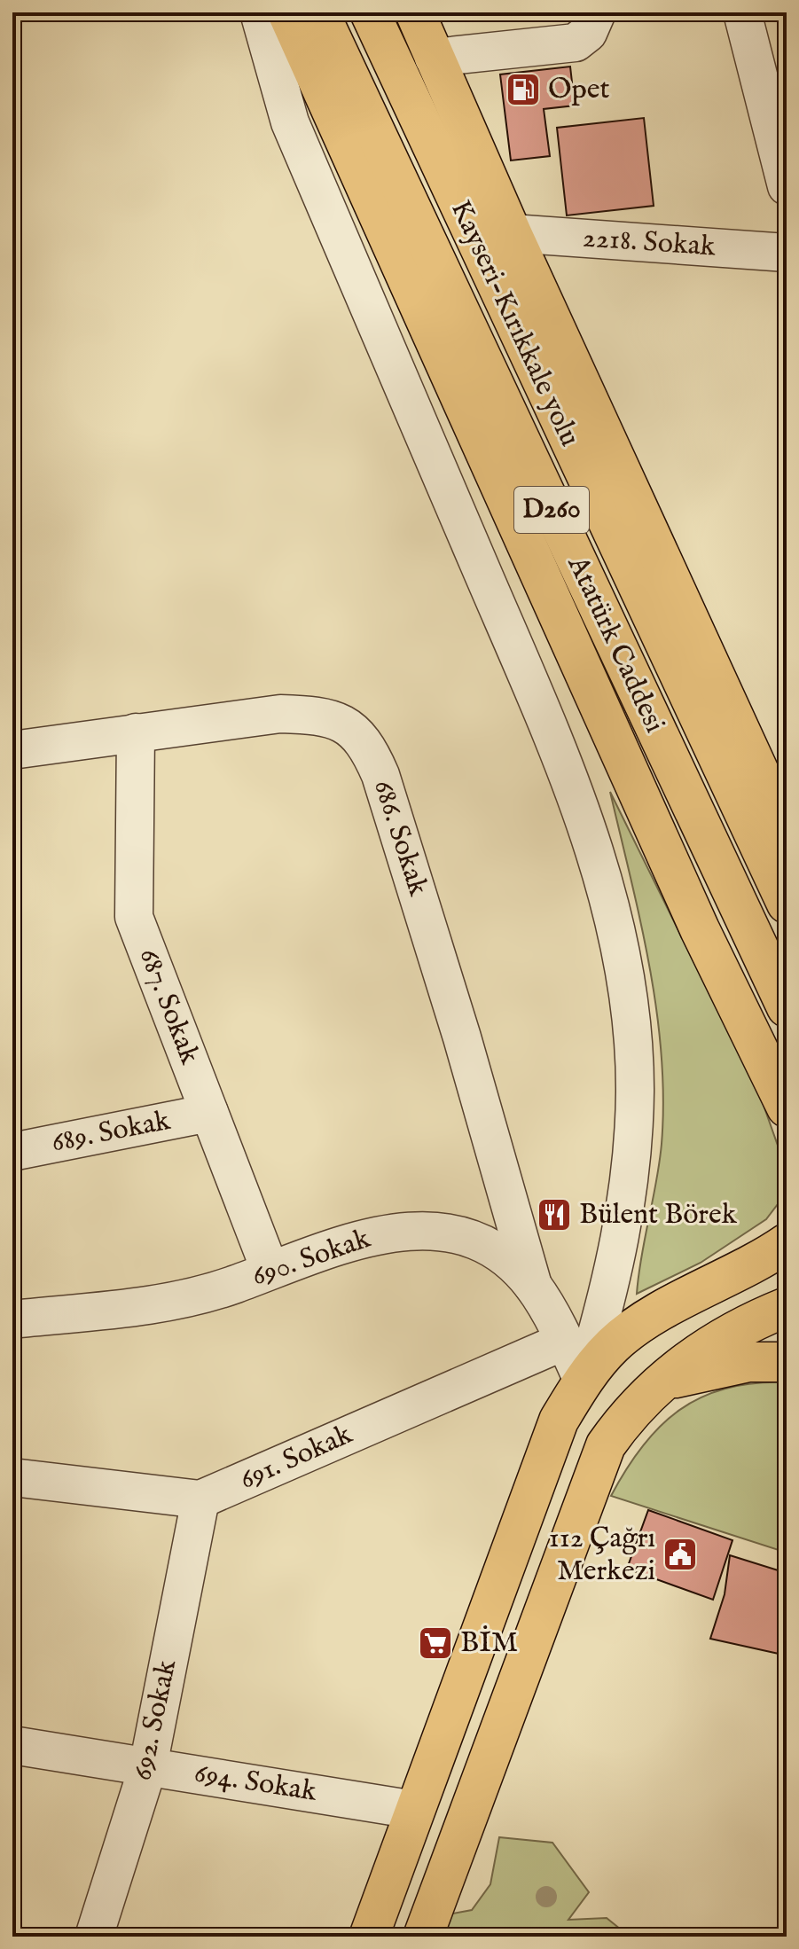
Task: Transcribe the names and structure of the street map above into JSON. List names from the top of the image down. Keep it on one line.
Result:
{"streets":{"main road":["Kayseri-Kırıkkale yolu","D260","Atatürk Caddesi"],"street":["2218. Sokak","686. Sokak","687. Sokak","689. Sokak","690. Sokak","691. Sokak","692. Sokak","694. Sokak"]},"crossings":[["686. Sokak","687. Sokak"],["686. Sokak","690. Sokak"],["687. Sokak","689. Sokak"],["687. Sokak","690. Sokak"],["690. Sokak","691. Sokak"],["691. Sokak","692. Sokak"],["692. Sokak","694. Sokak"]],"places":{"fuel station":["Opet"],"restaurant":["Bülent Börek"],"public building":["112 Çağrı Merkezi"],"supermarket":["BİM"]}}
